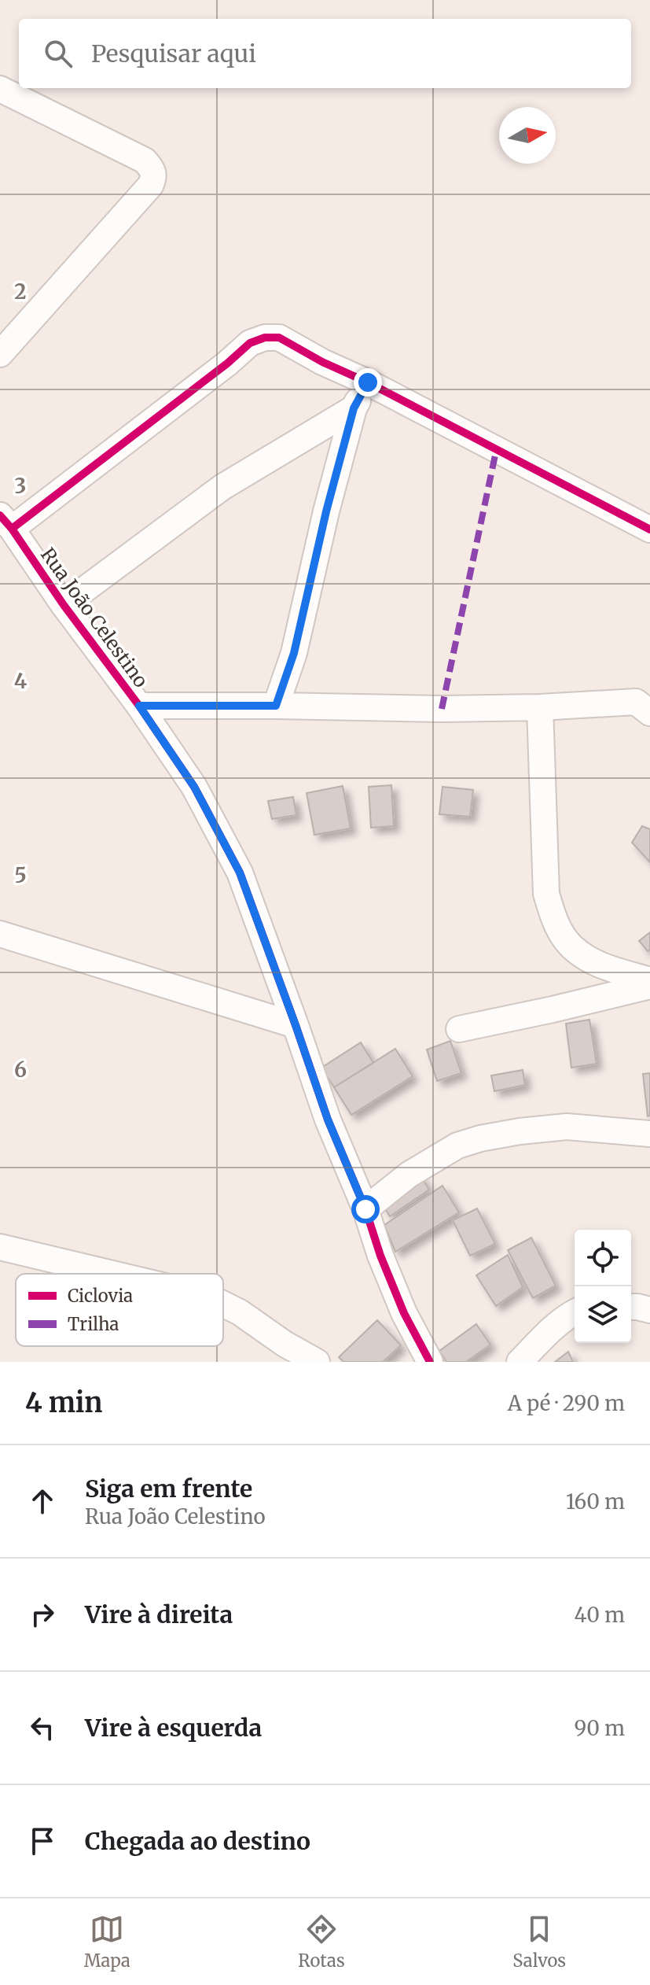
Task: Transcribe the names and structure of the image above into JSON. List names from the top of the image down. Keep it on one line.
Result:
{"streets":{"street":["Rua João Celestino"]},"legend":["Ciclovia","Trilha"],"north":"right","page":{"search":"Pesquisar aqui","heading":["4 min","A pé · 290 m"],"list":[["Siga em frente","Rua João Celestino","160 m"],["Vire à direita","40 m"],["Vire à esquerda","90 m"],"Chegada ao destino"],"nav":["Mapa","Rotas","Salvos"]},"grid":{"rows":["2","3","4","5","6"]}}
